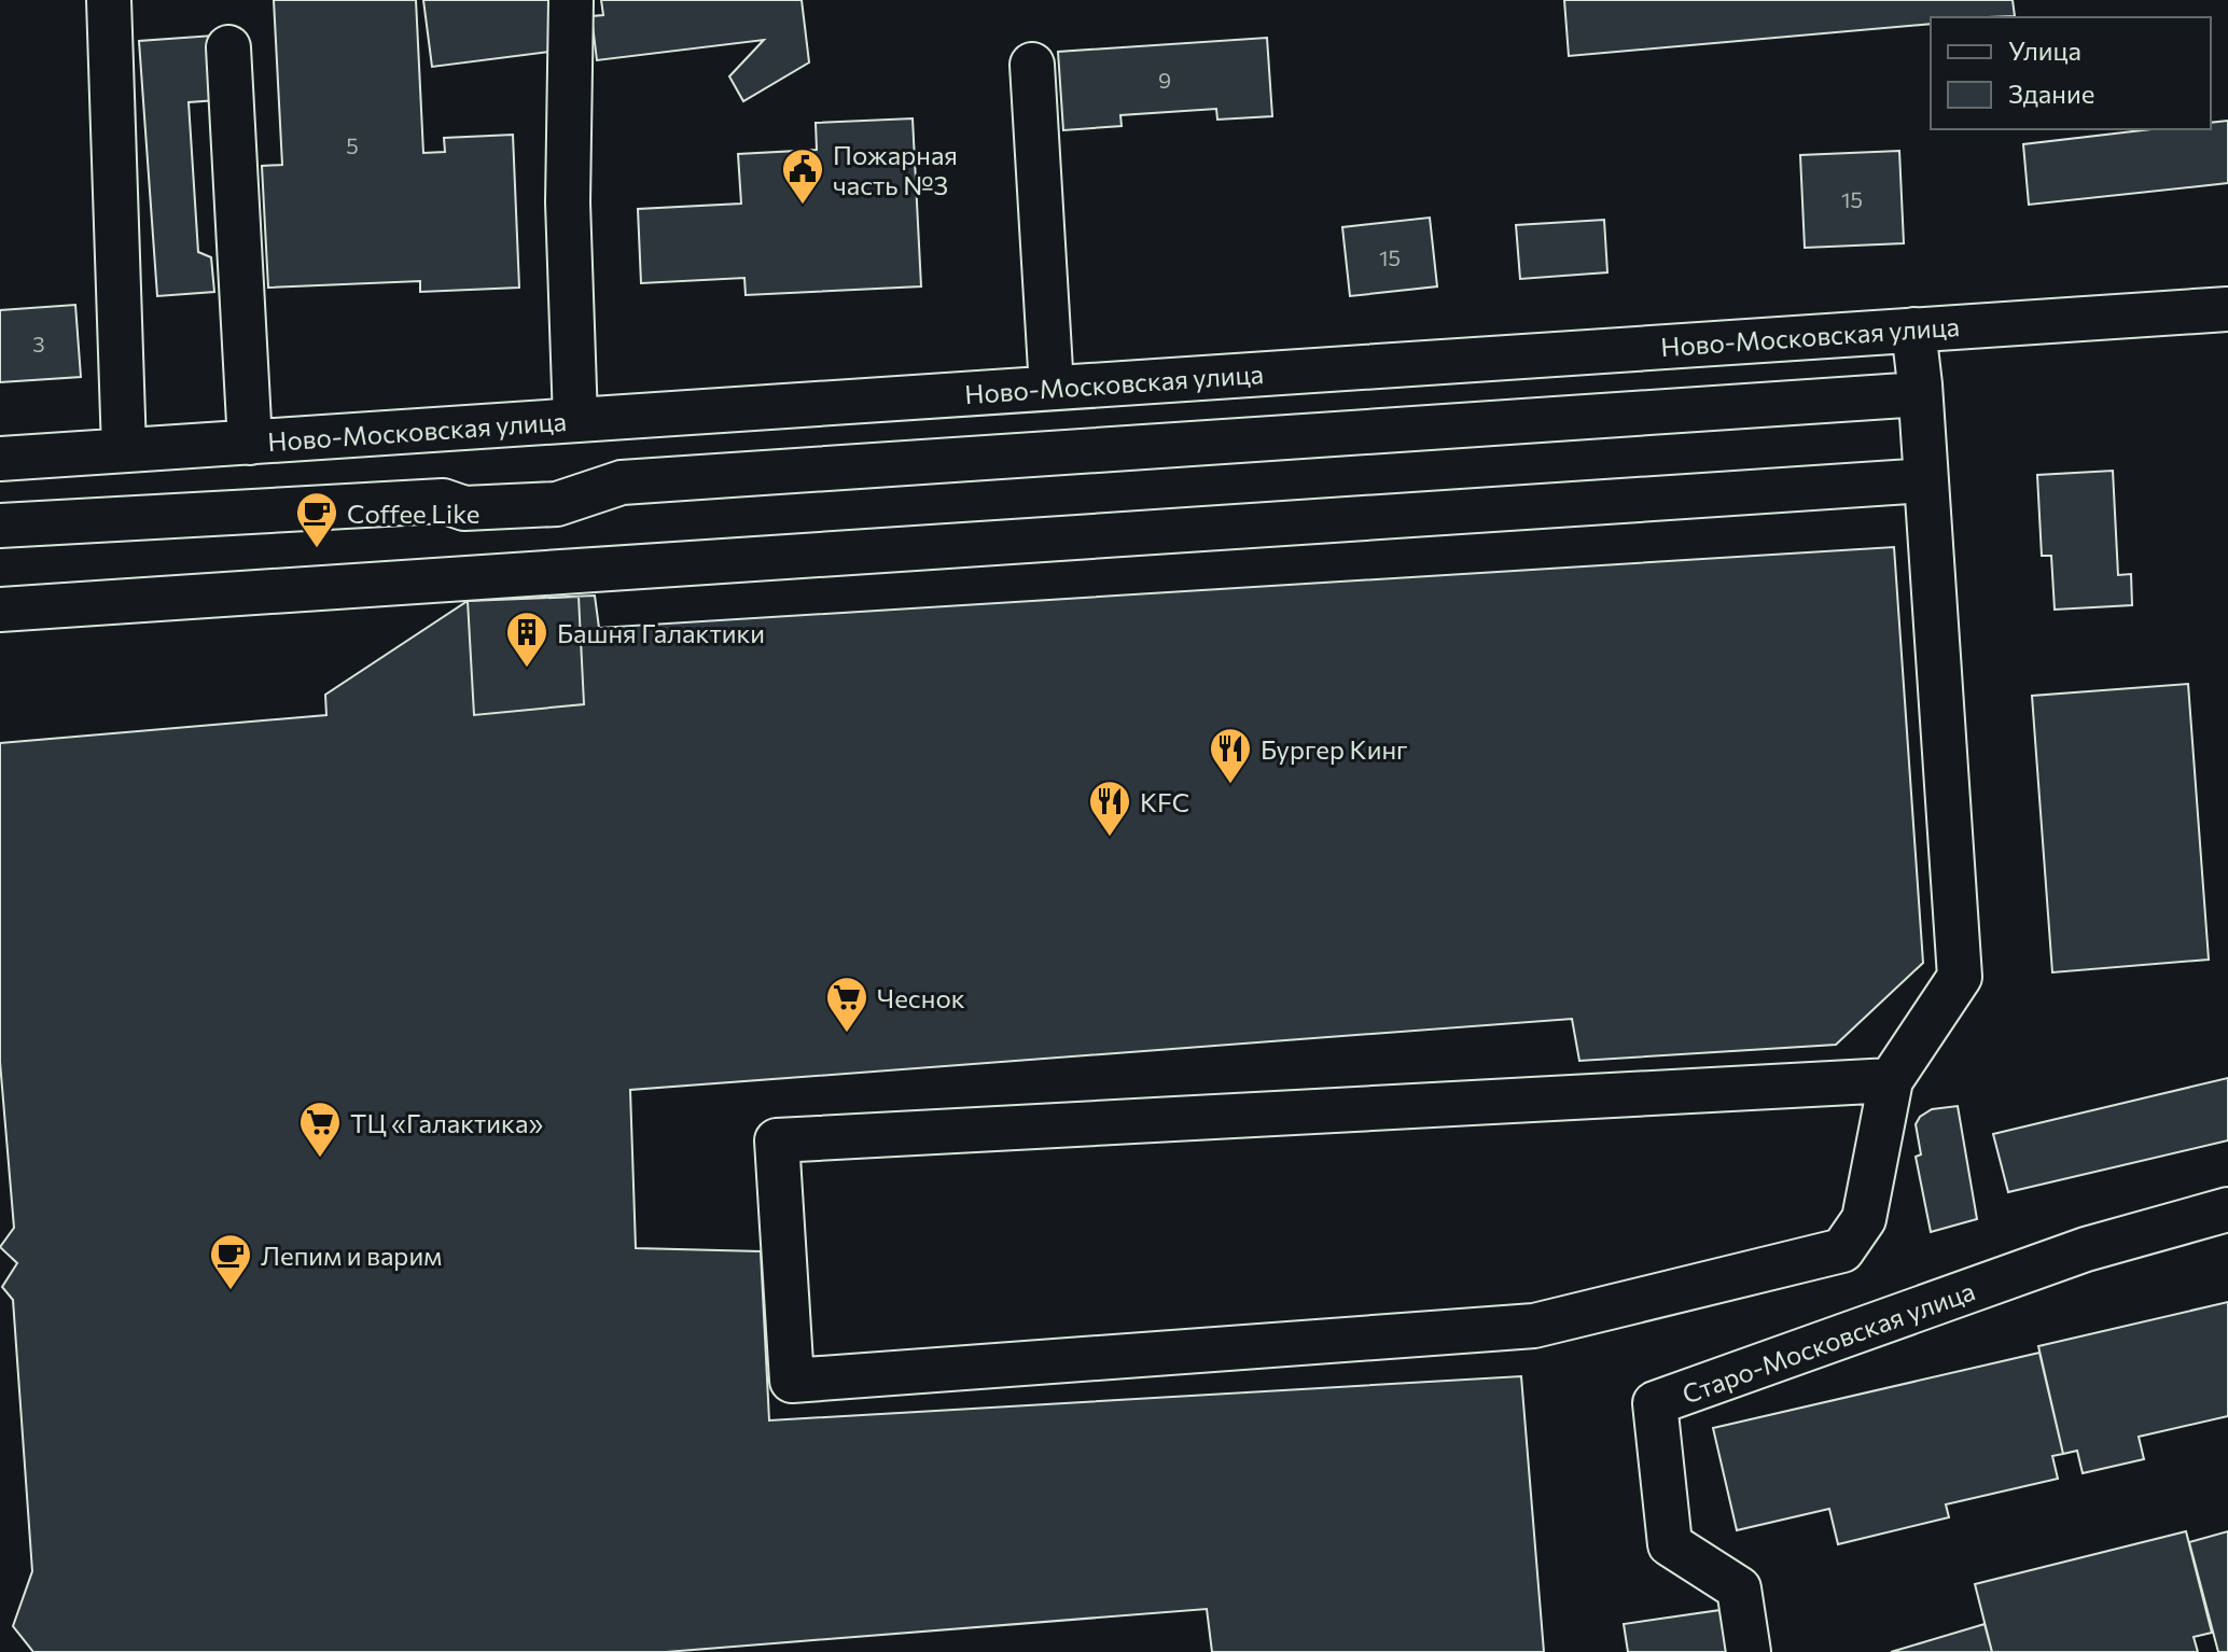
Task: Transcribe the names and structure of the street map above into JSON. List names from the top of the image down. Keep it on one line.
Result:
{"streets":{"street":["Ново-Московская улица","Старо-Московская улица"]},"places":{"public building":["Пожарная часть №3"],"cafe":["Coffee Like","Лепим и варим"],"building":["Башня Галактики"],"restaurant":["Бургер Кинг","KFC"],"supermarket":["Чеснок","ТЦ «Галактика»"]},"house_numbers":["9","5","15","15","3"],"legend":["Улица","Здание"]}
